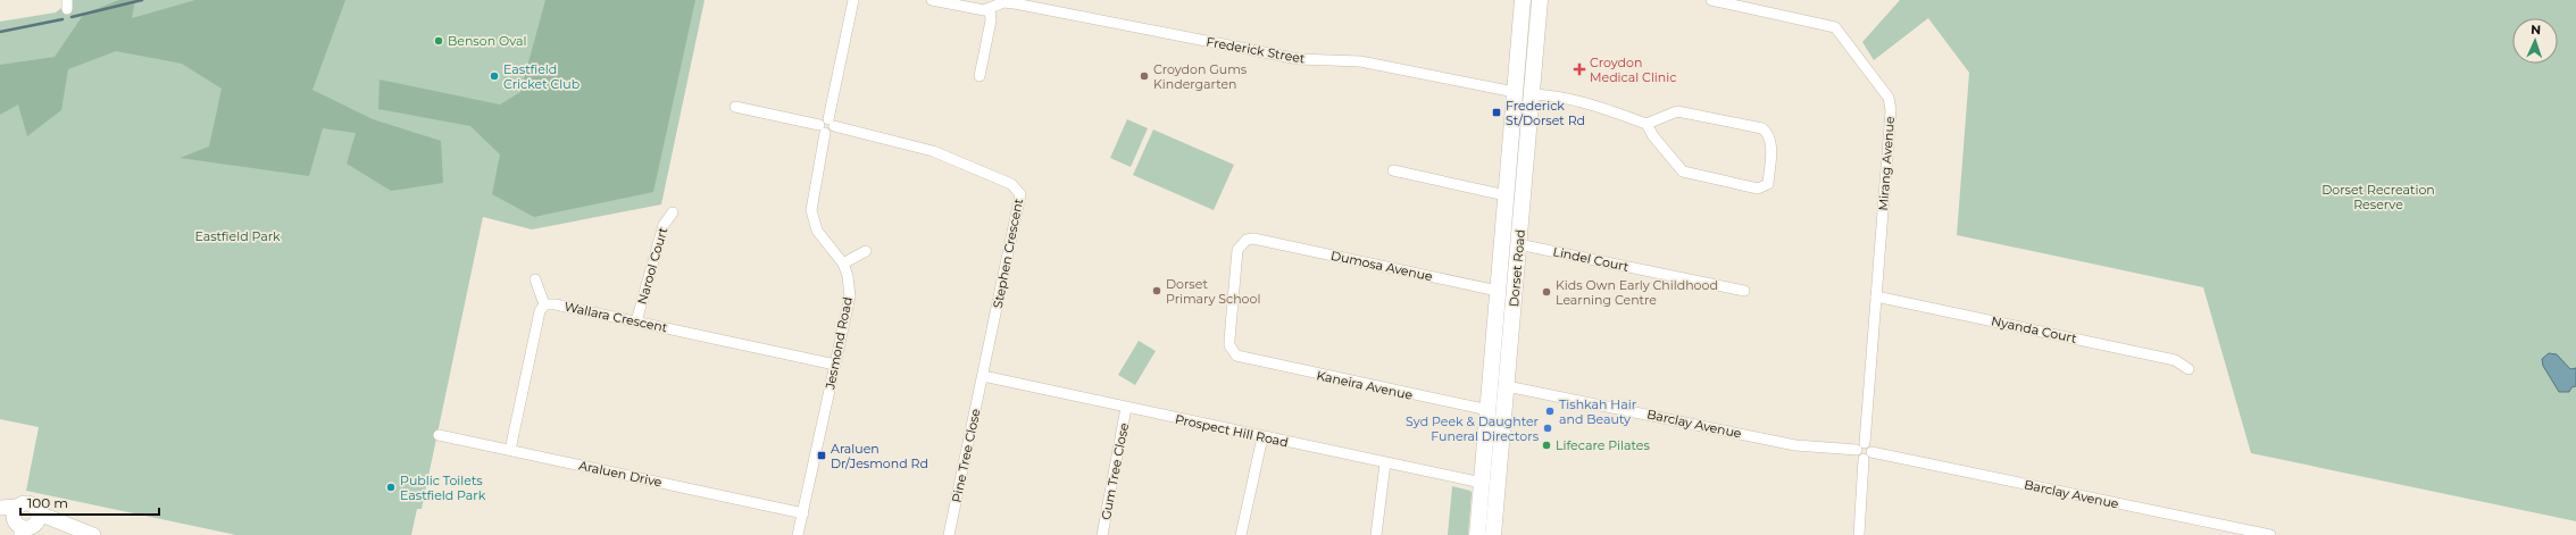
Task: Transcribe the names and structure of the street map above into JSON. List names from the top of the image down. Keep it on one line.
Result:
{"streets":{"main road":["Dorset Road"],"street":["Frederick Street","Mirang Avenue","Stephen Crescent","Lindel Court","Narool Court","Dumosa Avenue","Wallara Crescent","Nyanda Court","Jesmond Road","Kaneira Avenue","Barclay Avenue","Prospect Hill Road","Pine Tree Close","Gum Tree Close","Araluen Drive"]},"crossings":[["Frederick Street","Dorset Road"],["Mirang Avenue","Nyanda Court"],["Mirang Avenue","Barclay Avenue"],["Stephen Crescent","Jesmond Road"],["Stephen Crescent","Prospect Hill Road"],["Stephen Crescent","Pine Tree Close"],["Lindel Court","Dorset Road"],["Narool Court","Wallara Crescent"],["Dumosa Avenue","Dorset Road"],["Dumosa Avenue","Kaneira Avenue"],["Dorset Road","Kaneira Avenue"],["Dorset Road","Barclay Avenue"],["Dorset Road","Prospect Hill Road"],["Wallara Crescent","Jesmond Road"],["Jesmond Road","Araluen Drive"],["Prospect Hill Road","Pine Tree Close"],["Prospect Hill Road","Gum Tree Close"]],"parks":["Dorset Recreation Reserve","Eastfield Park"],"places":{"other":["Benson Oval","Eastfield Cricket Club","Croydon Gums Kindergarten","Dorset Primary School","Kids Own Early Childhood Learning Centre","Tishkah Hair and Beauty","Syd Peek & Daughter Funeral Directors","Lifecare Pilates","Public Toilets Eastfield Park"],"health":["Croydon Medical Clinic"],"transit":["Frederick St/Dorset Rd","Araluen Dr/Jesmond Rd"]},"scale_bar":"100 m","north":"top"}
